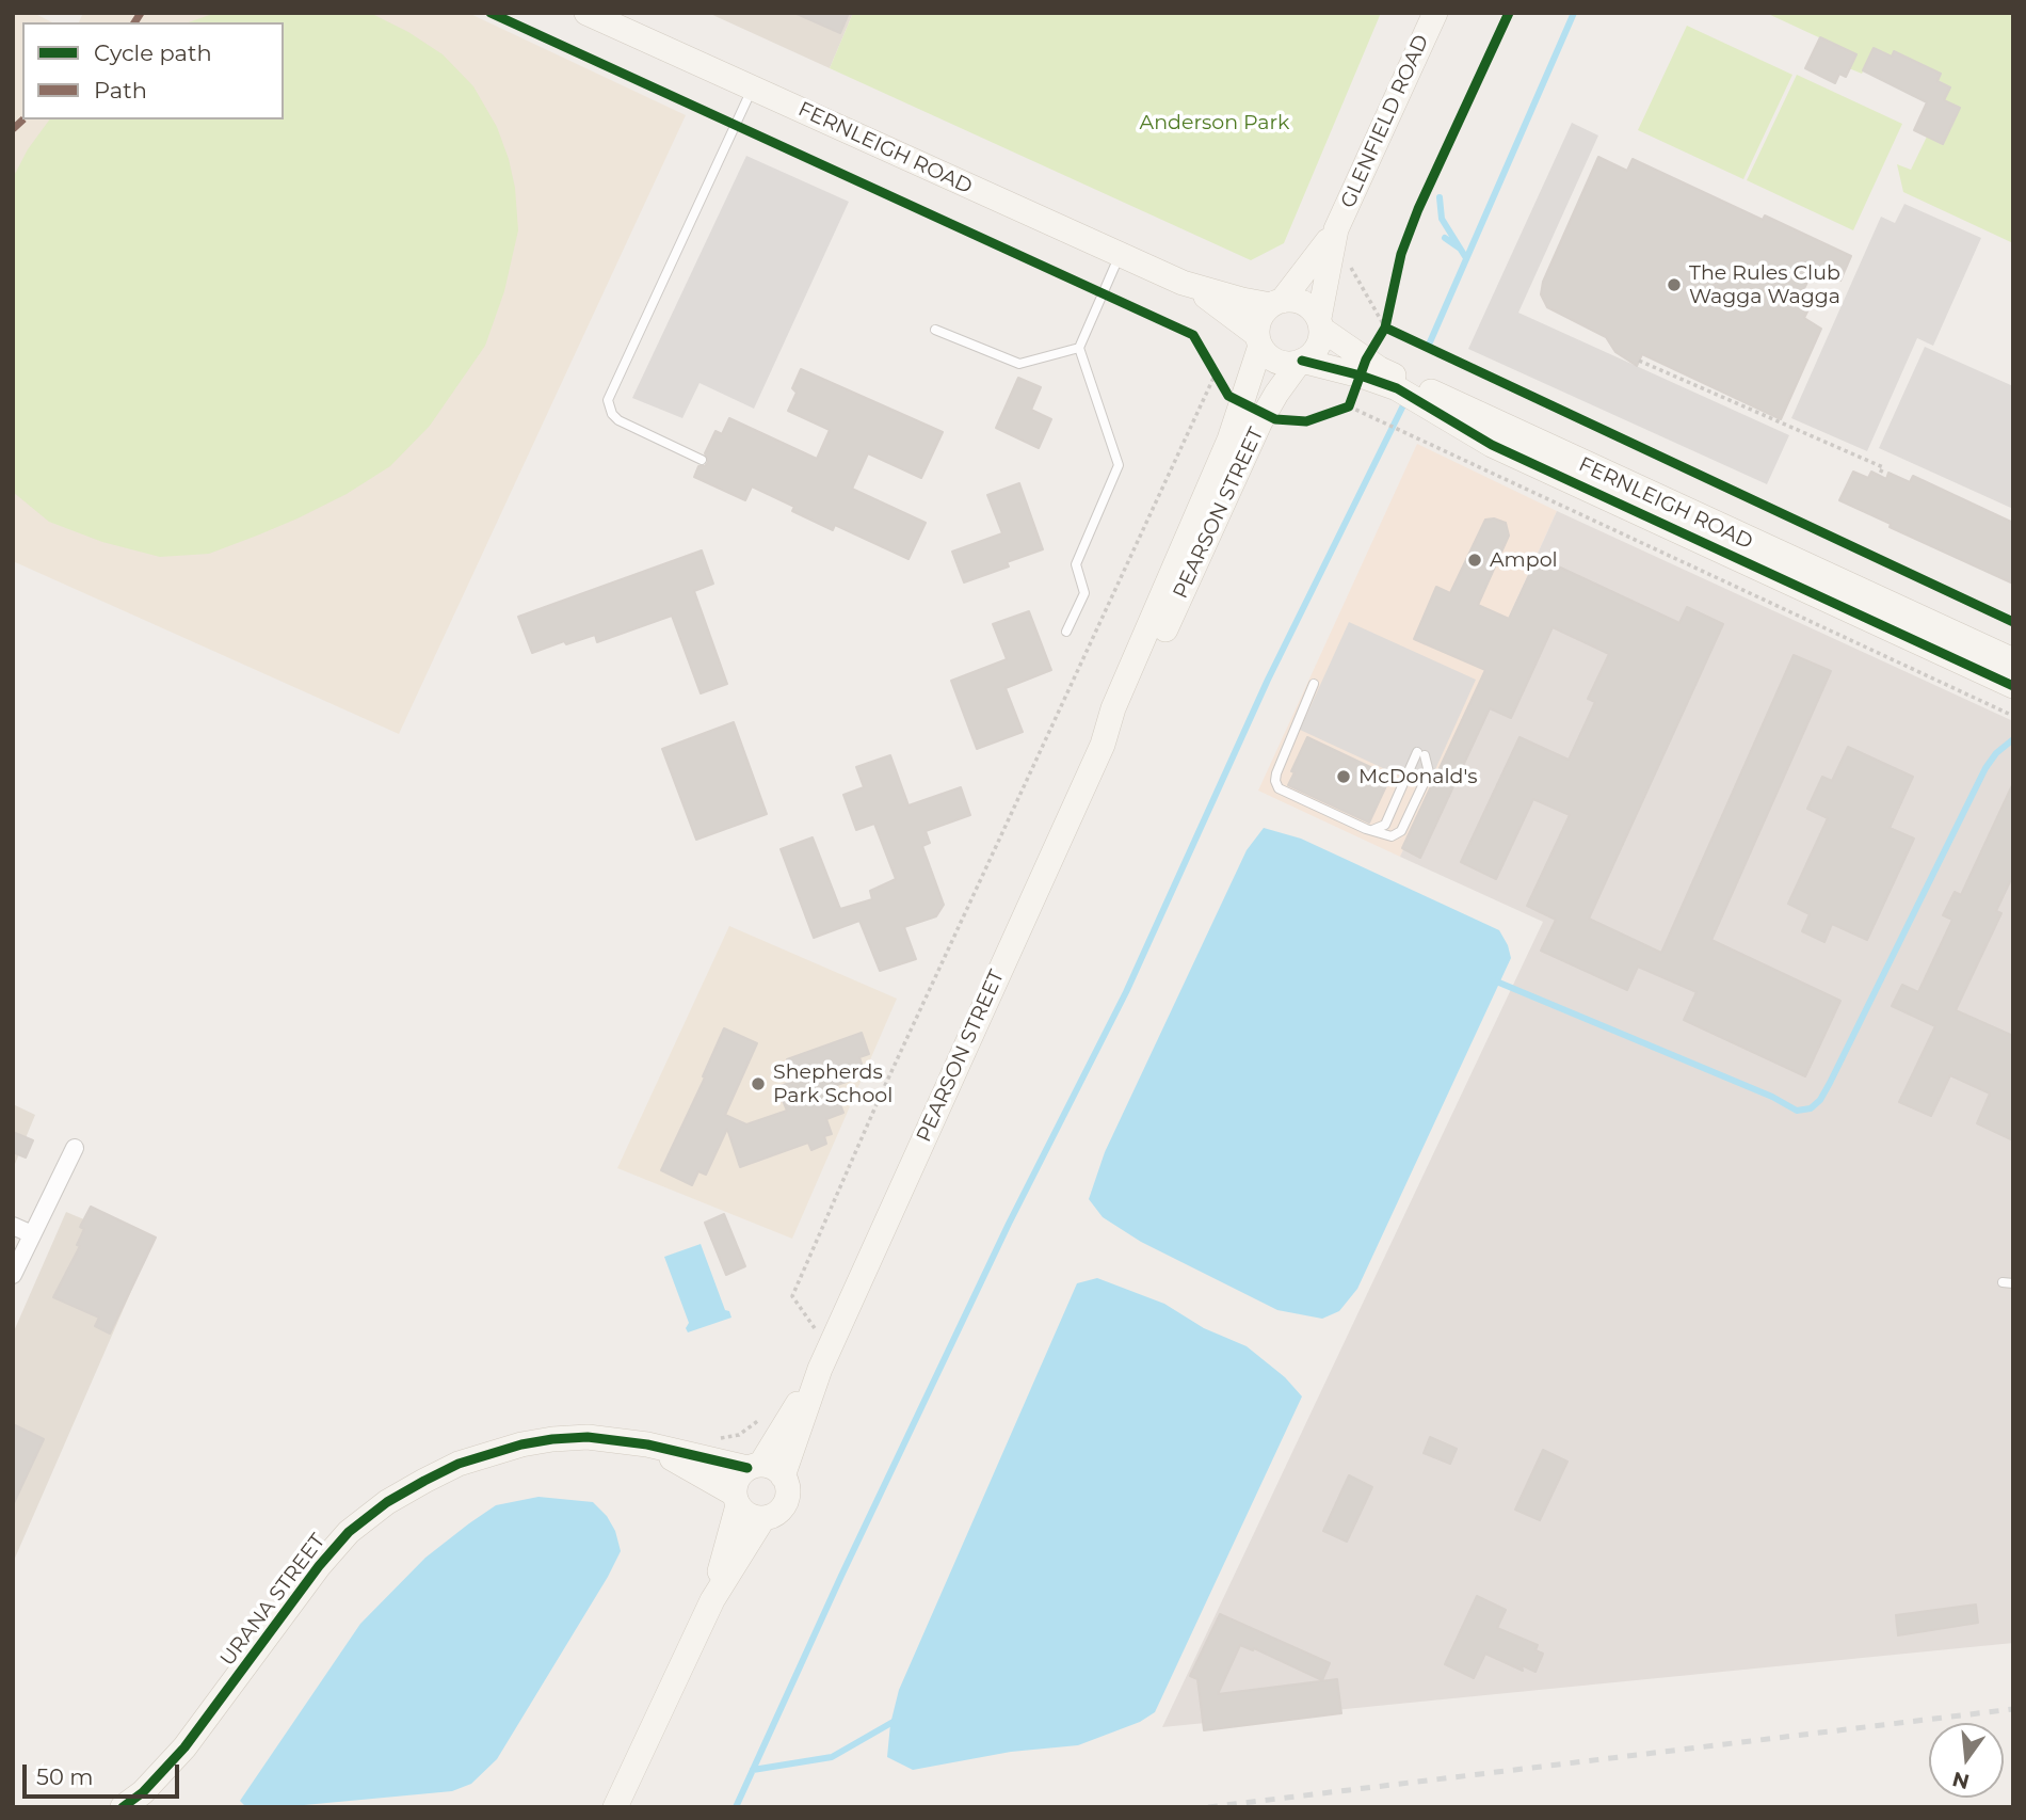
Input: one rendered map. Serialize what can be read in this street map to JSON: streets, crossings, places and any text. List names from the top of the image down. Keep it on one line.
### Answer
{"streets":{"street":["GLENFIELD ROAD","FERNLEIGH ROAD","PEARSON STREET","URANA STREET"]},"crossings":[["GLENFIELD ROAD","FERNLEIGH ROAD"],["GLENFIELD ROAD","PEARSON STREET"],["FERNLEIGH ROAD","PEARSON STREET"],["PEARSON STREET","URANA STREET"]],"parks":["Anderson Park"],"places":["The Rules Club Wagga Wagga","Ampol","McDonald's","Shepherds Park School"],"legend":["Cycle path","Path"],"scale_bar":"50 m","north":"bottom"}
